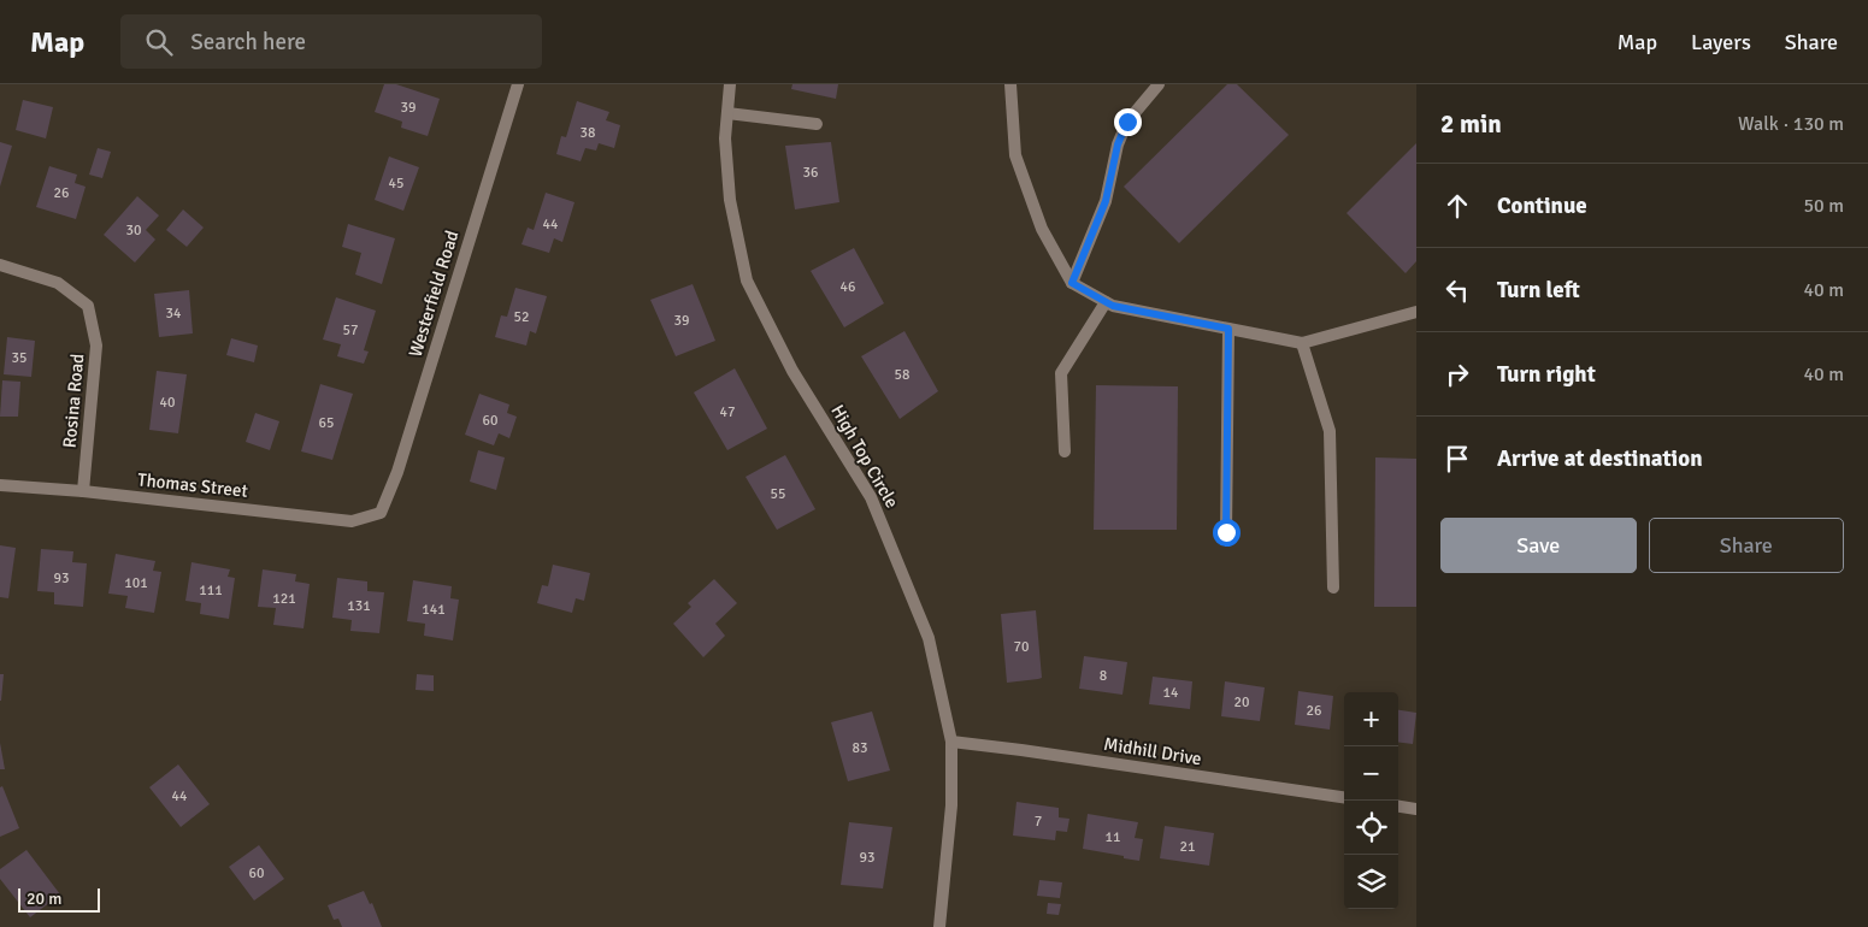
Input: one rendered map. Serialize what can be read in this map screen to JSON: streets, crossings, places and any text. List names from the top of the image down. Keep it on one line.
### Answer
{"streets":{"street":["Westerfield Road","Rosina Road","High Top Circle","Thomas Street","Midhill Drive"]},"crossings":[["Westerfield Road","Thomas Street"],["Rosina Road","Thomas Street"],["High Top Circle","Midhill Drive"]],"house_numbers":["39","38","36","45","26","44","30","46","34","52","39","57","35","58","40","47","60","65","55","93","101","111","121","131","141","70","8","14","20","26","83","44","7","11","21","93","60"],"scale_bar":"20 m","page":{"header":"Map","search":"Search here","nav":["Map","Layers","Share"],"heading":["2 min","Walk · 130 m"],"list":[["Continue","50 m"],["Turn left","40 m"],["Turn right","40 m"],"Arrive at destination"],"buttons":["Save","Share"],"map_buttons":["+","−"],"scale":"20 m"}}
